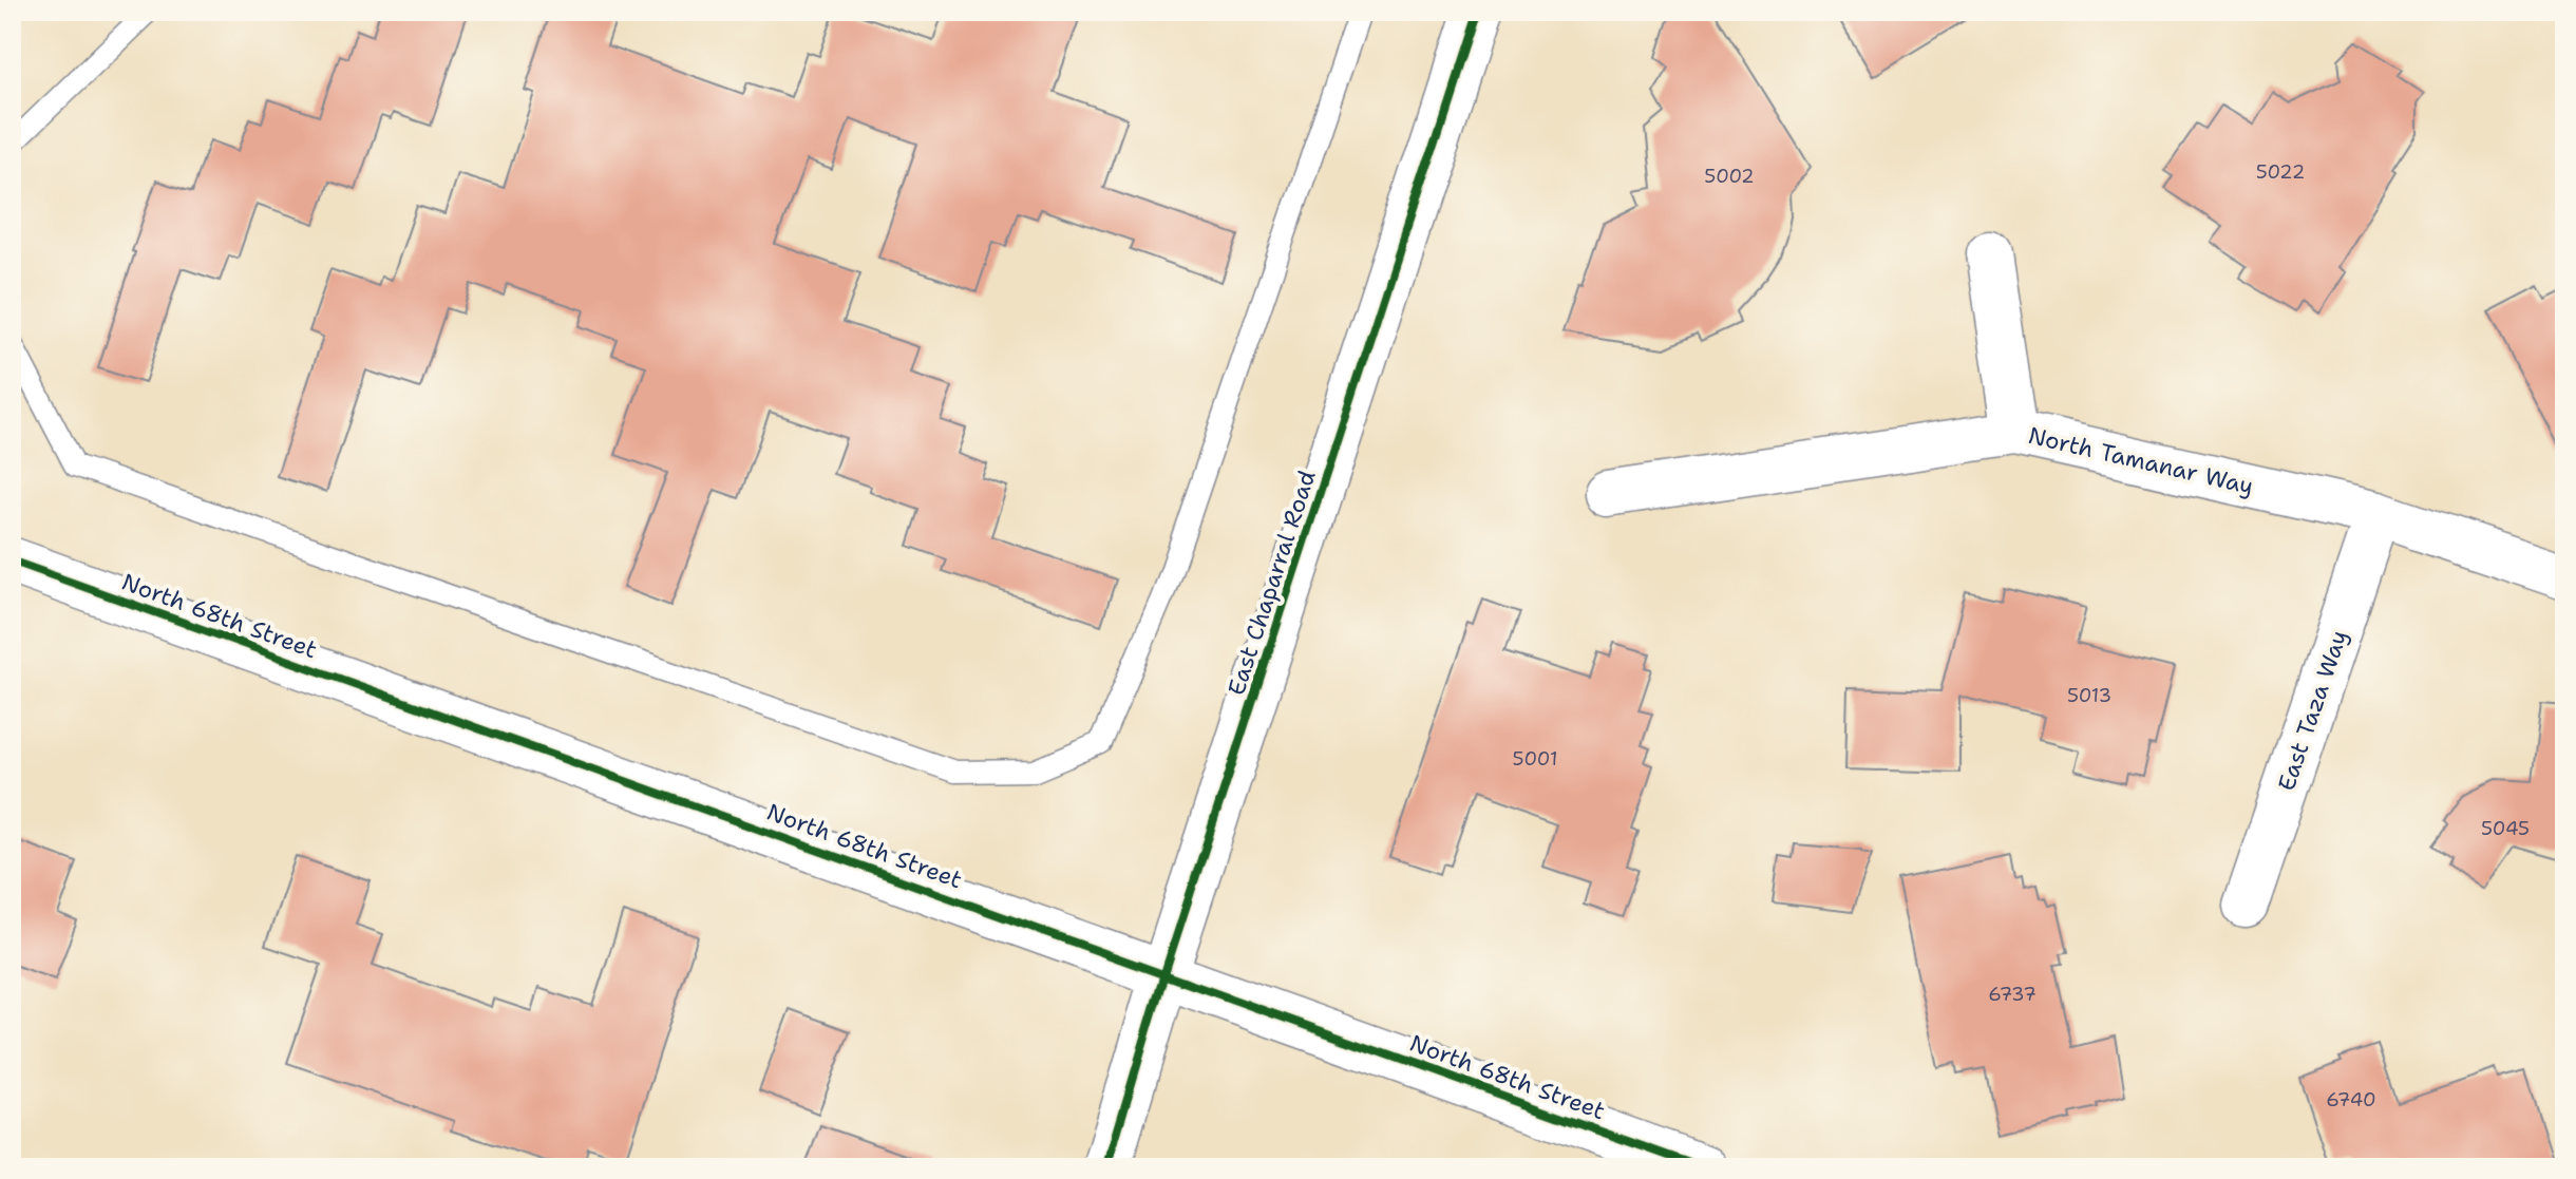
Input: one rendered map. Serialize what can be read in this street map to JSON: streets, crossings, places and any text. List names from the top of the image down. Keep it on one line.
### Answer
{"streets":{"street":["North Tamanar Way","East Chaparral Road","North 68th Street","East Taza Way"]},"crossings":[["North Tamanar Way","East Taza Way"],["East Chaparral Road","North 68th Street"]],"house_numbers":["5022","5002","5013","5001","5045","6737","6740"]}
